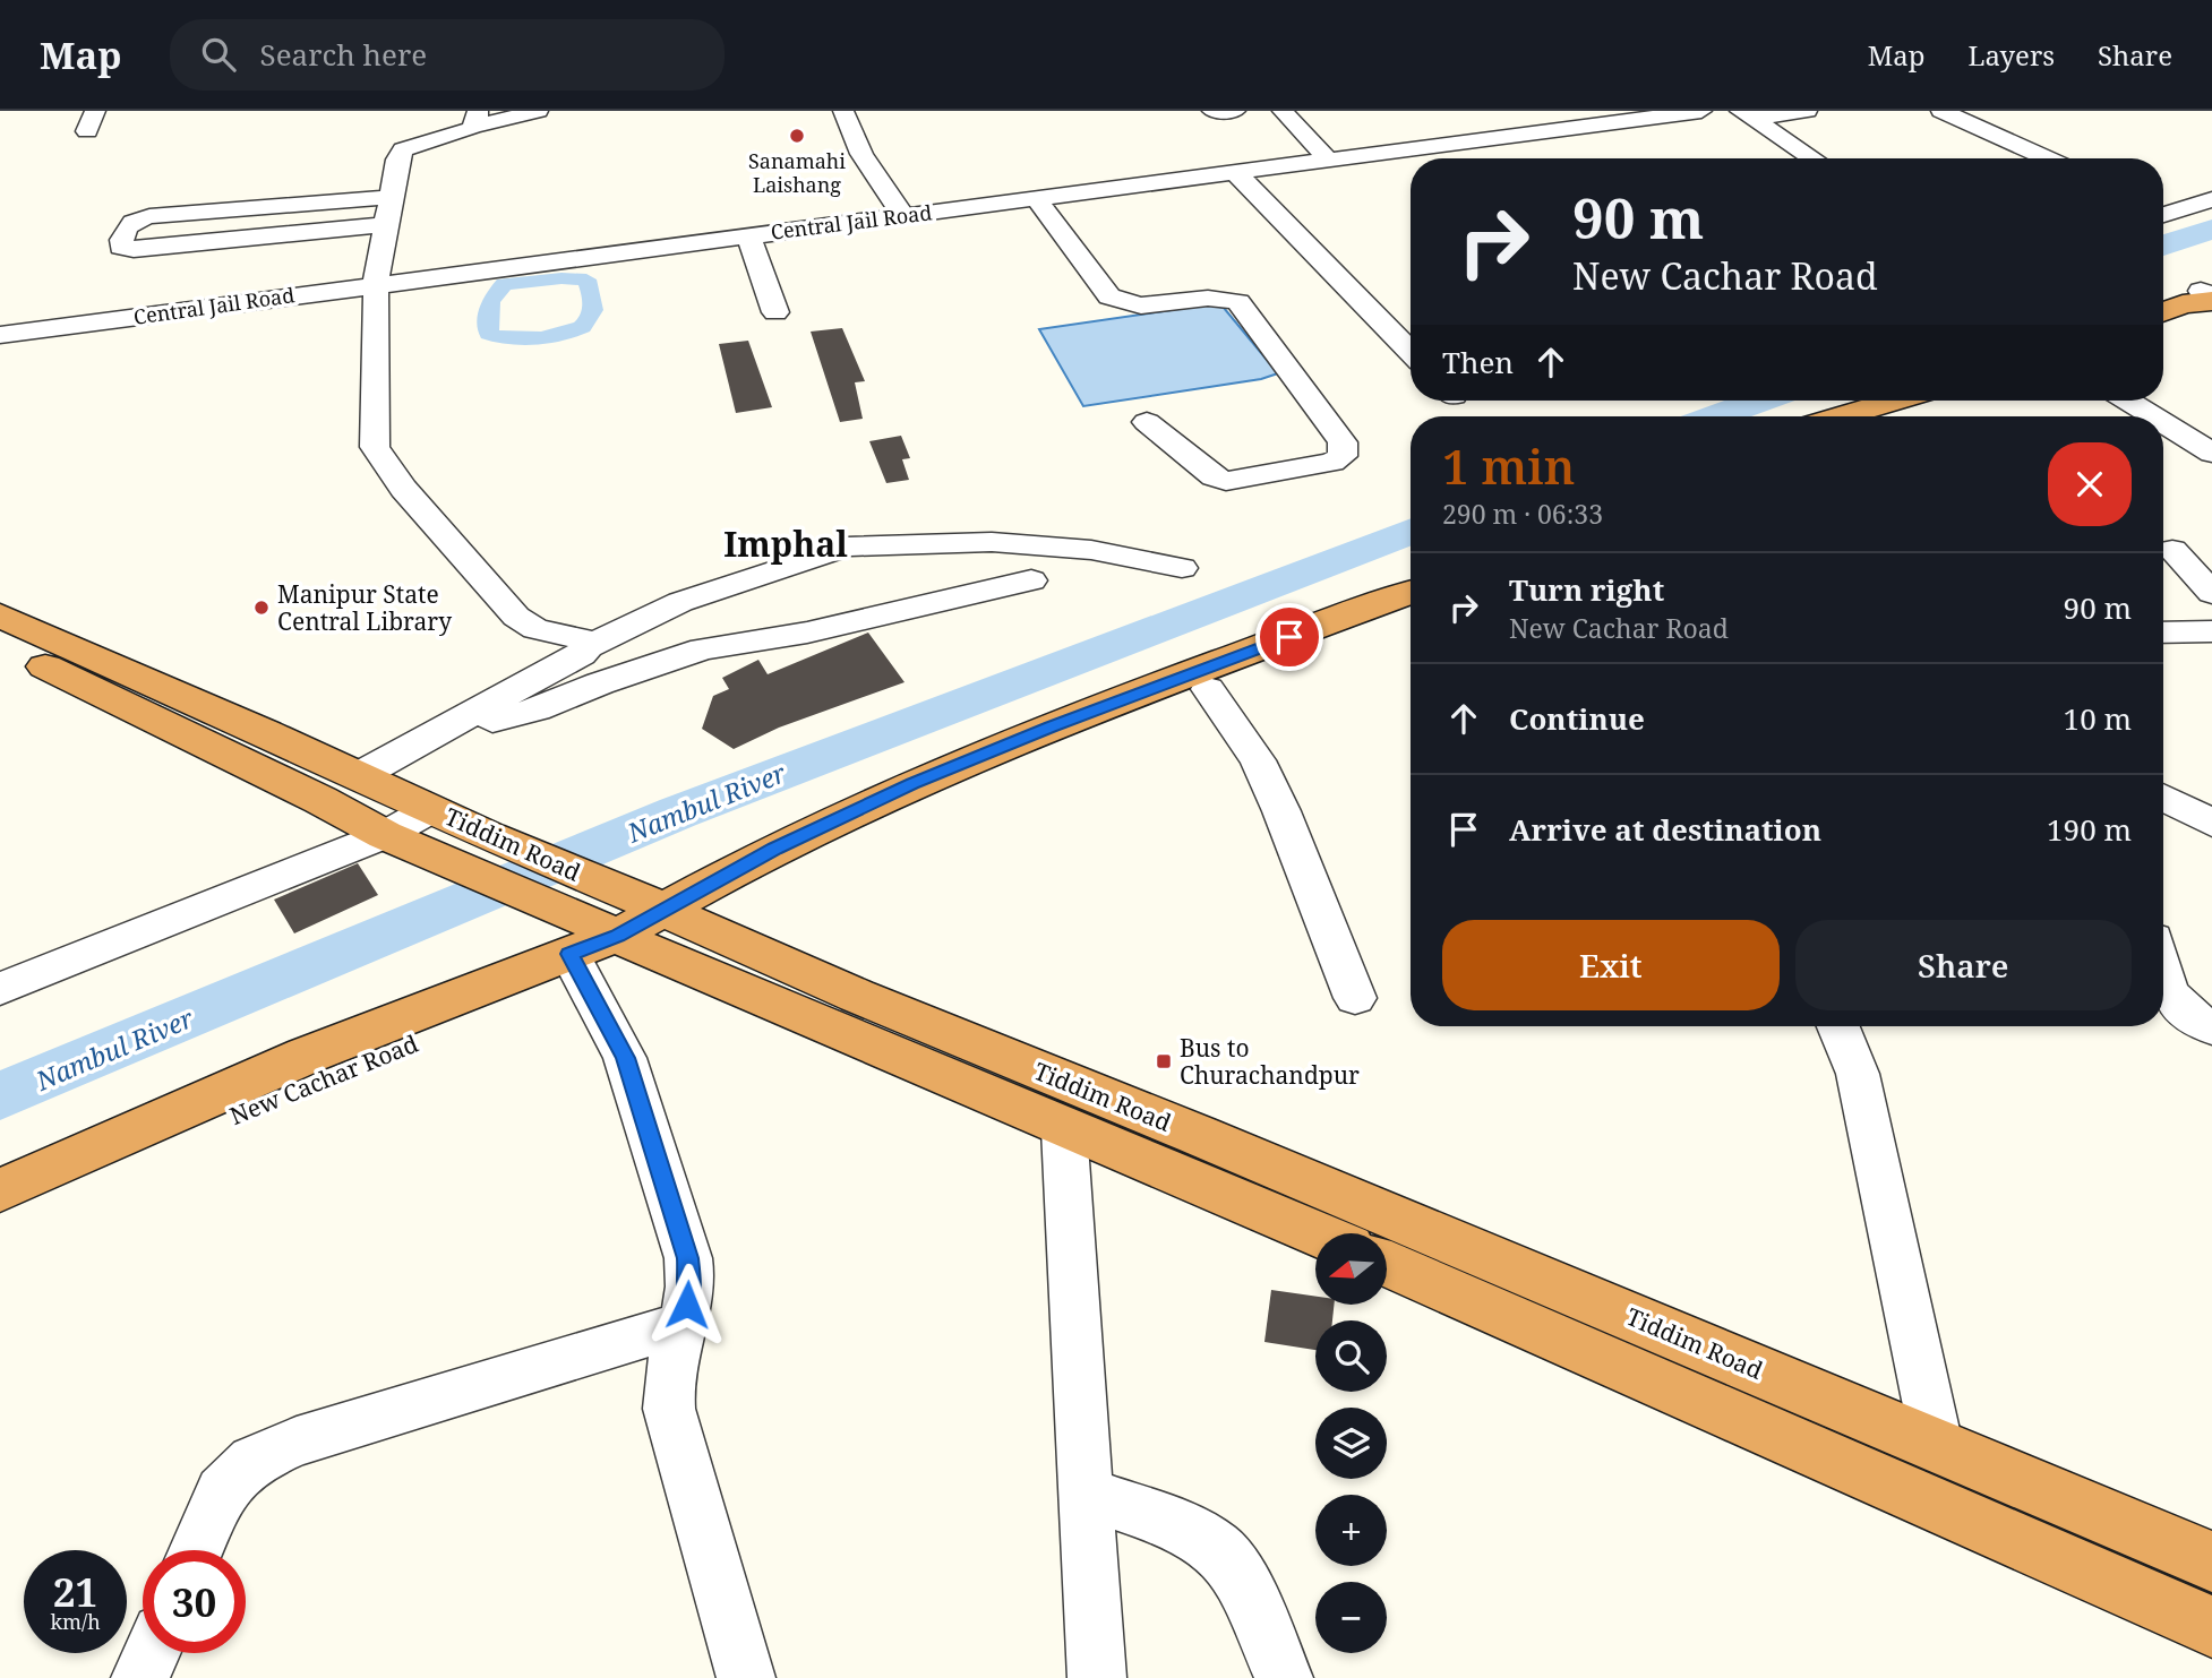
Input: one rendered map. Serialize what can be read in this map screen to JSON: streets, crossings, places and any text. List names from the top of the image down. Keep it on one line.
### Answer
{"streets":{"highway":["Tiddim Road","New Cachar Road"],"street":["Central Jail Road"]},"crossings":[["Tiddim Road","New Cachar Road"]],"districts":["Imphal"],"water":["Nambul River"],"places":{"other":["Sanamahi Laishang","Manipur State Central Library"],"transit":["Bus to Churachandpur"]},"north":"left","page":{"header":"Map","search":"Search here","nav":["Map","Layers","Share"],"turn":["90 m","New Cachar Road"],"then":"Then","heading":["1 min","290 m · 06:33"],"list":[{"name":"Turn right","note":"New Cachar Road","value":"90 m"},{"name":"Continue","value":"10 m"},{"name":"Arrive at destination","value":"190 m"}],"buttons":["Exit","Share"],"map_buttons":["+","−"],"speed":"21 km/h","limit":"30"}}
